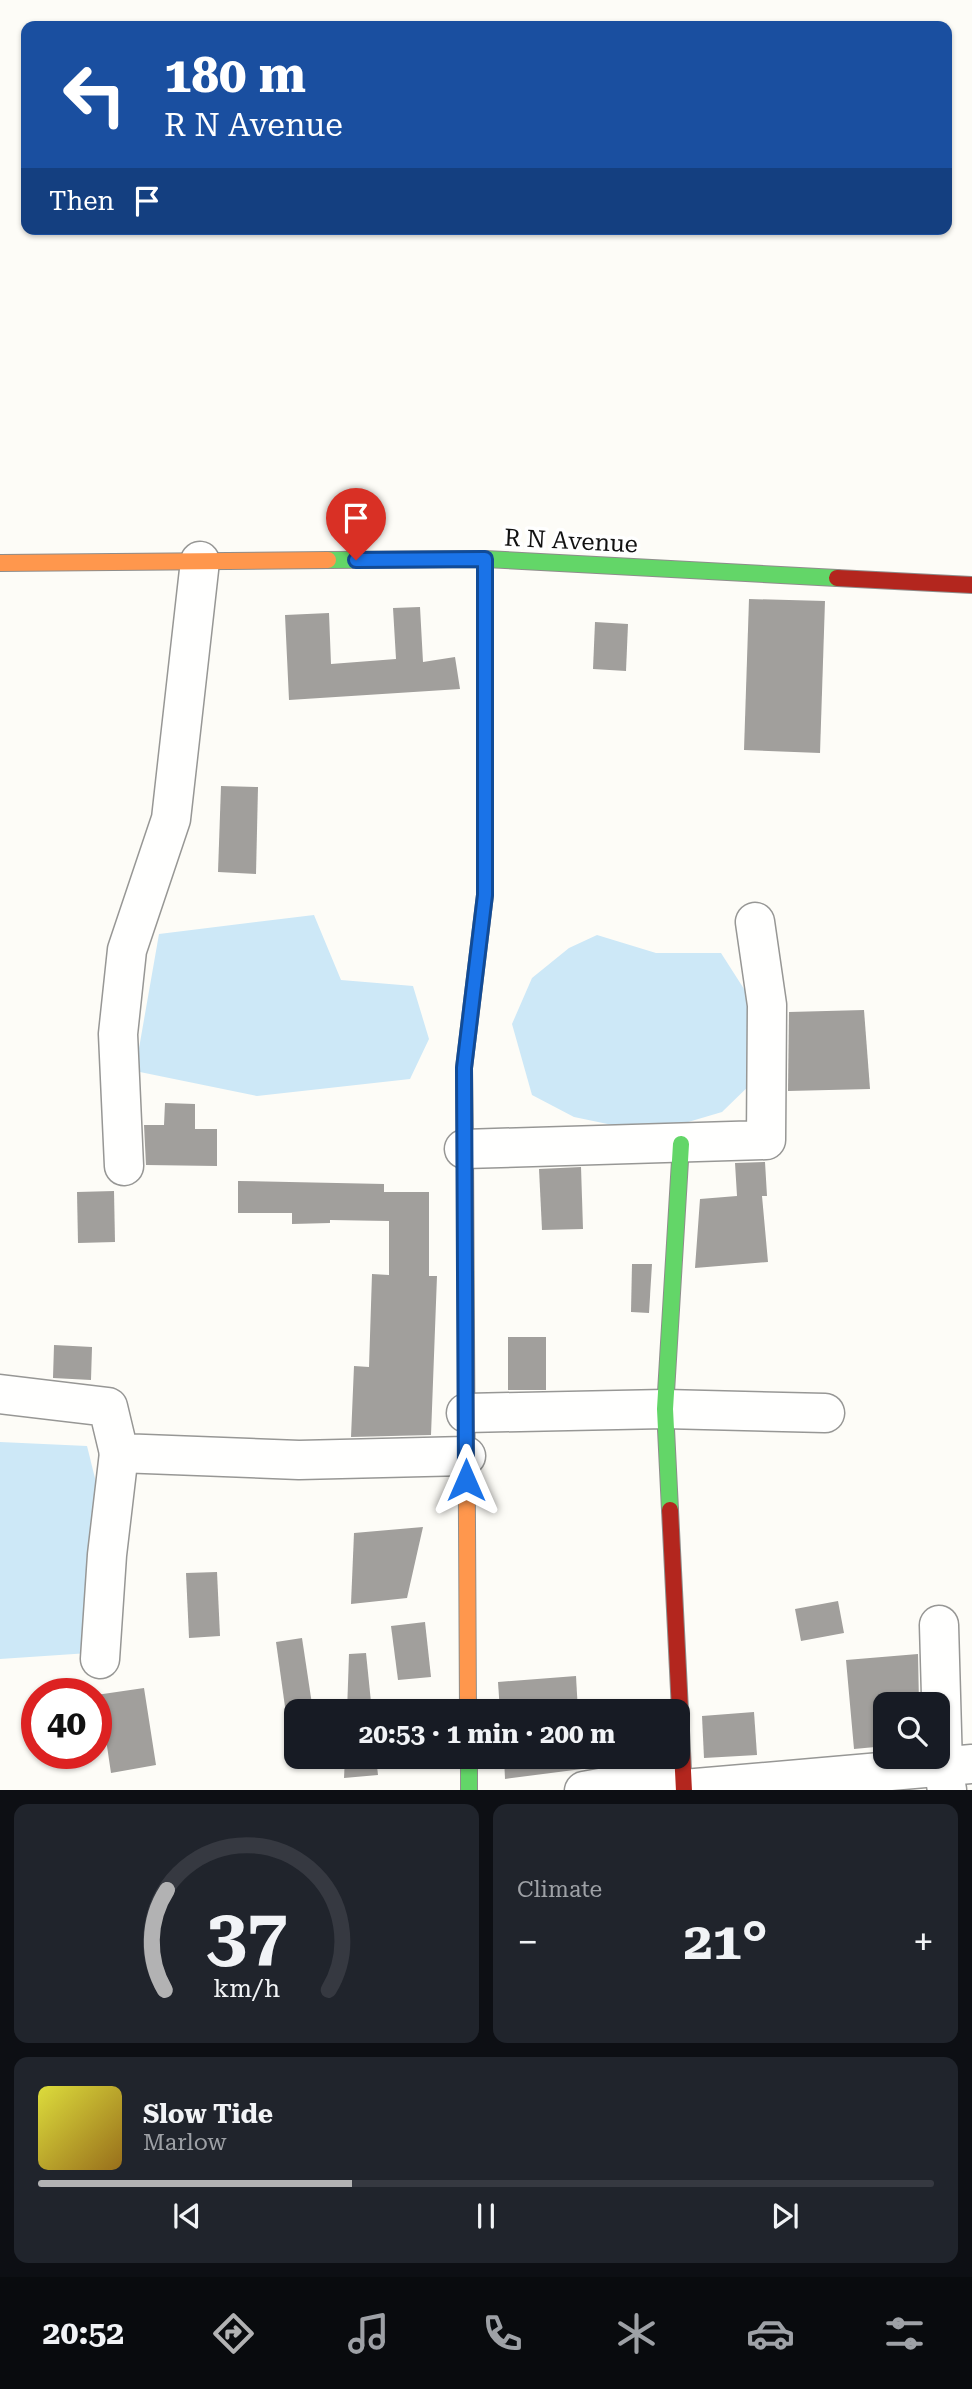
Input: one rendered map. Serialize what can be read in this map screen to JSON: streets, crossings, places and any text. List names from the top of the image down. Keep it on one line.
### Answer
{"streets":{"street":["R N Avenue"]},"page":{"turn":["180 m","R N Avenue"],"then":"Then","limit":"40","trip":"20:53 · 1 min · 200 m","tile":"Climate","heat":["−","21°","+"],"song":["Slow Tide","Marlow"],"tabs":"20:52","gauge":["37","km/h"]}}
